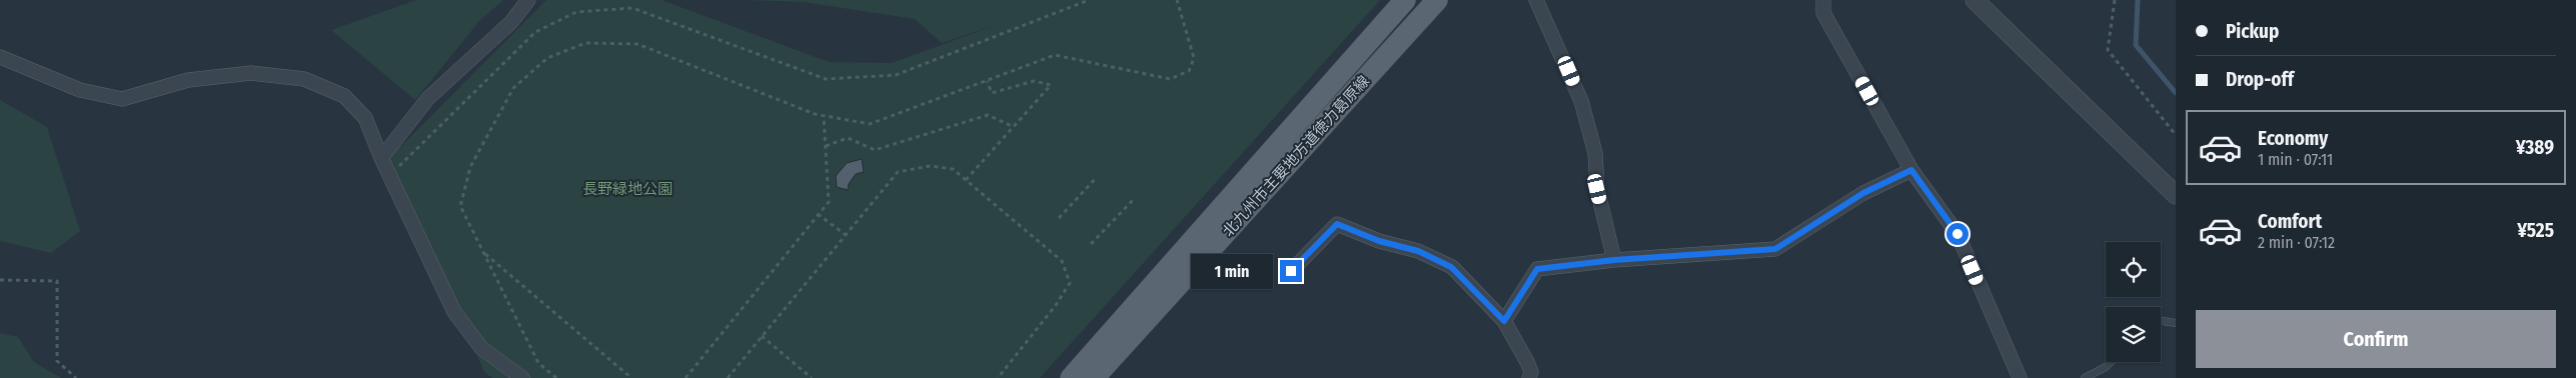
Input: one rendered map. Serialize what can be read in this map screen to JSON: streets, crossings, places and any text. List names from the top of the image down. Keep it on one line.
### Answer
{"streets":{"main road":["北九州市主要地方道徳力葛原線"]},"parks":["長野緑地公園"],"page":{"banner":["Pickup","Drop-off"],"list":[{"name":"Economy","note":"1 min · 07:11","value":"¥389"},{"name":"Comfort","note":"2 min · 07:12","value":"¥525"}],"bubble":"1 min","buttons":"Confirm"}}
